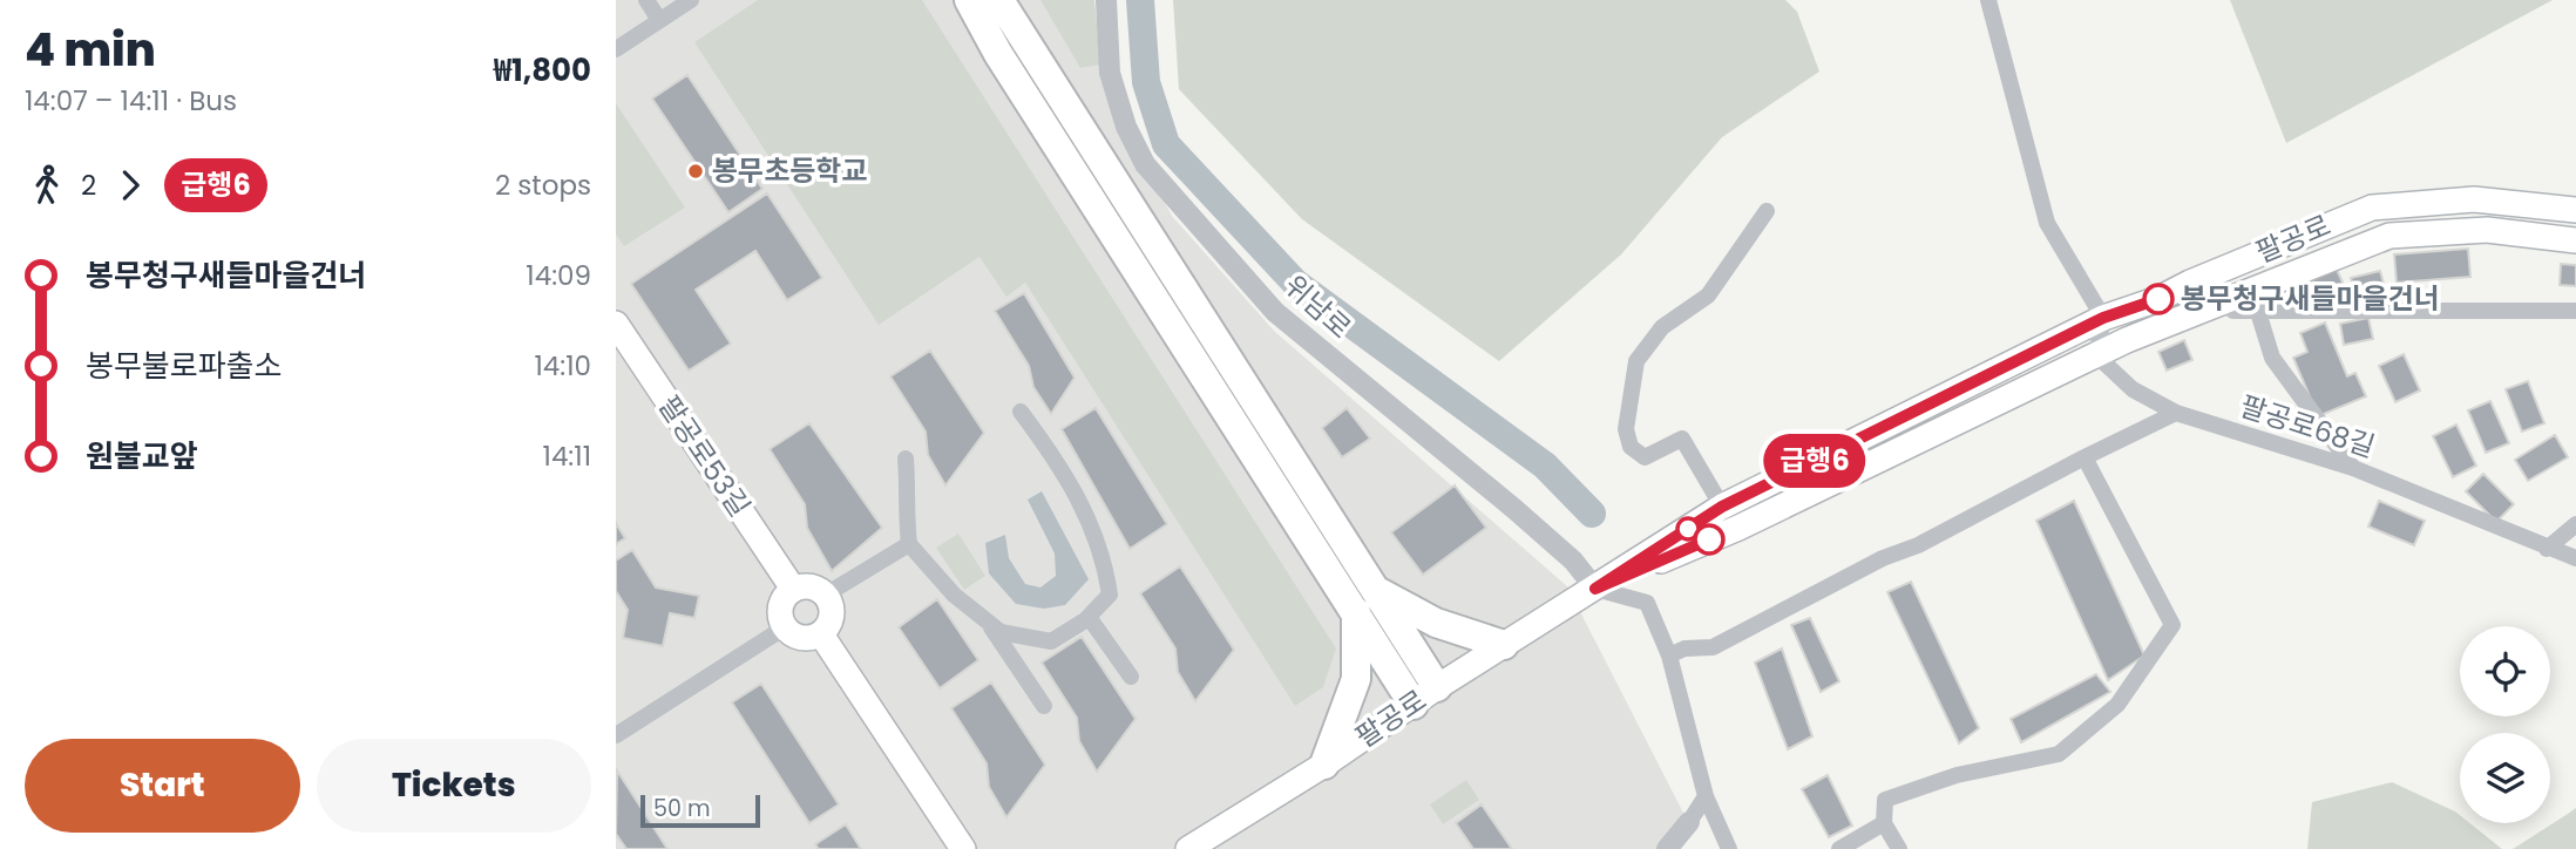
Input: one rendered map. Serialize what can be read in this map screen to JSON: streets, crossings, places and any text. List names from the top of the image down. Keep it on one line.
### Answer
{"streets":{"main road":["팔공로","팔공로53길"],"street":["위남로","팔공로68길"]},"crossings":[["팔공로","위남로"],["팔공로","팔공로68길"]],"places":["봉무초등학교","봉무청구새들마을건너"],"lines":["bus line 급행6"],"scale_bar":"50 m","page":{"heading":["4 min","14:07 – 14:11 · Bus","₩1,800"],"on_map":"급행6","legs":["2","급행6","2 stops"],"list":[{"name":"봉무청구새들마을건너","value":"14:09"},{"name":"봉무불로파출소","value":"14:10"},{"name":"원불교앞","value":"14:11"}],"buttons":["Start","Tickets"],"scale":"50 m"}}
